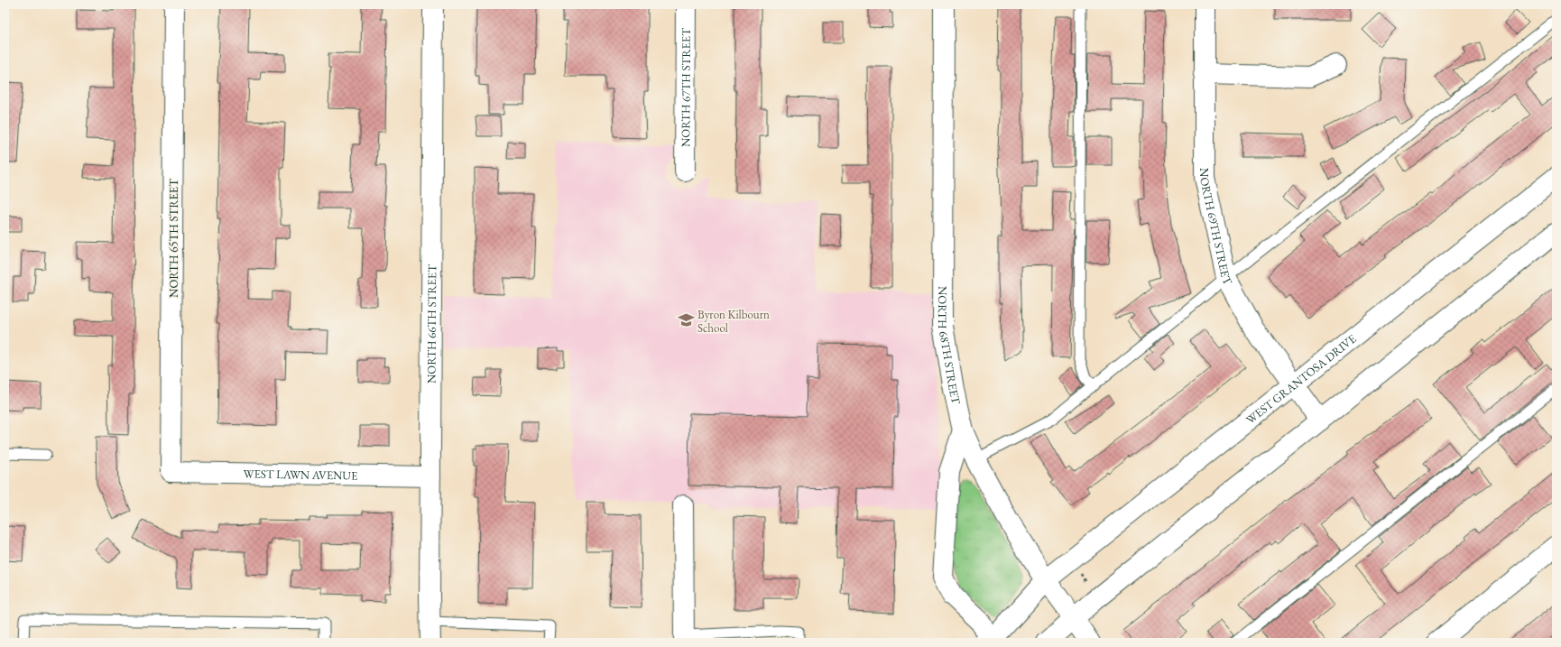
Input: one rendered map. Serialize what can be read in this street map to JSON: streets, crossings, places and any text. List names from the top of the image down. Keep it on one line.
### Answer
{"streets":{"street":["NORTH 67TH STREET","NORTH 69TH STREET","NORTH 65TH STREET","NORTH 66TH STREET","NORTH 68TH STREET","WEST GRANTOSA DRIVE","WEST LAWN AVENUE"]},"crossings":[["NORTH 69TH STREET","WEST GRANTOSA DRIVE"],["NORTH 65TH STREET","WEST LAWN AVENUE"],["NORTH 66TH STREET","WEST LAWN AVENUE"],["NORTH 68TH STREET","WEST GRANTOSA DRIVE"]],"places":{"school or university":["Byron Kilbourn School"]}}
